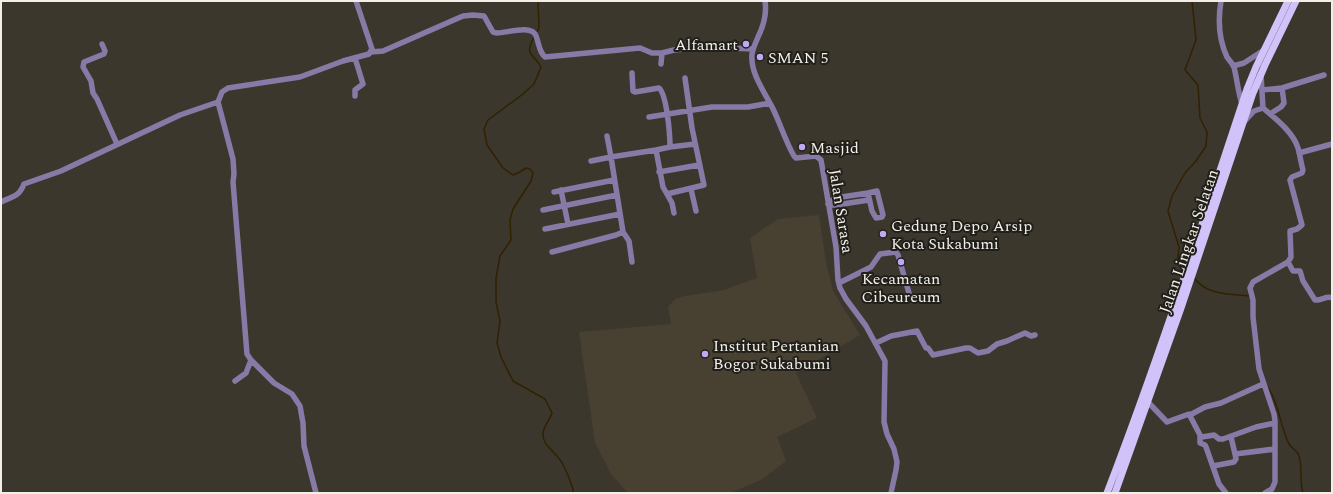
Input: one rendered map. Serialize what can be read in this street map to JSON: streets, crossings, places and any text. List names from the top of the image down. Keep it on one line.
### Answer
{"streets":{"main road":["Jalan Lingkar Selatan"],"street":["Jalan Sarasa"]},"places":["Alfamart","SMAN 5","Masjid","Gedung Depo Arsip Kota Sukabumi","Kecamatan Cibeureum","Institut Pertanian Bogor Sukabumi"]}
